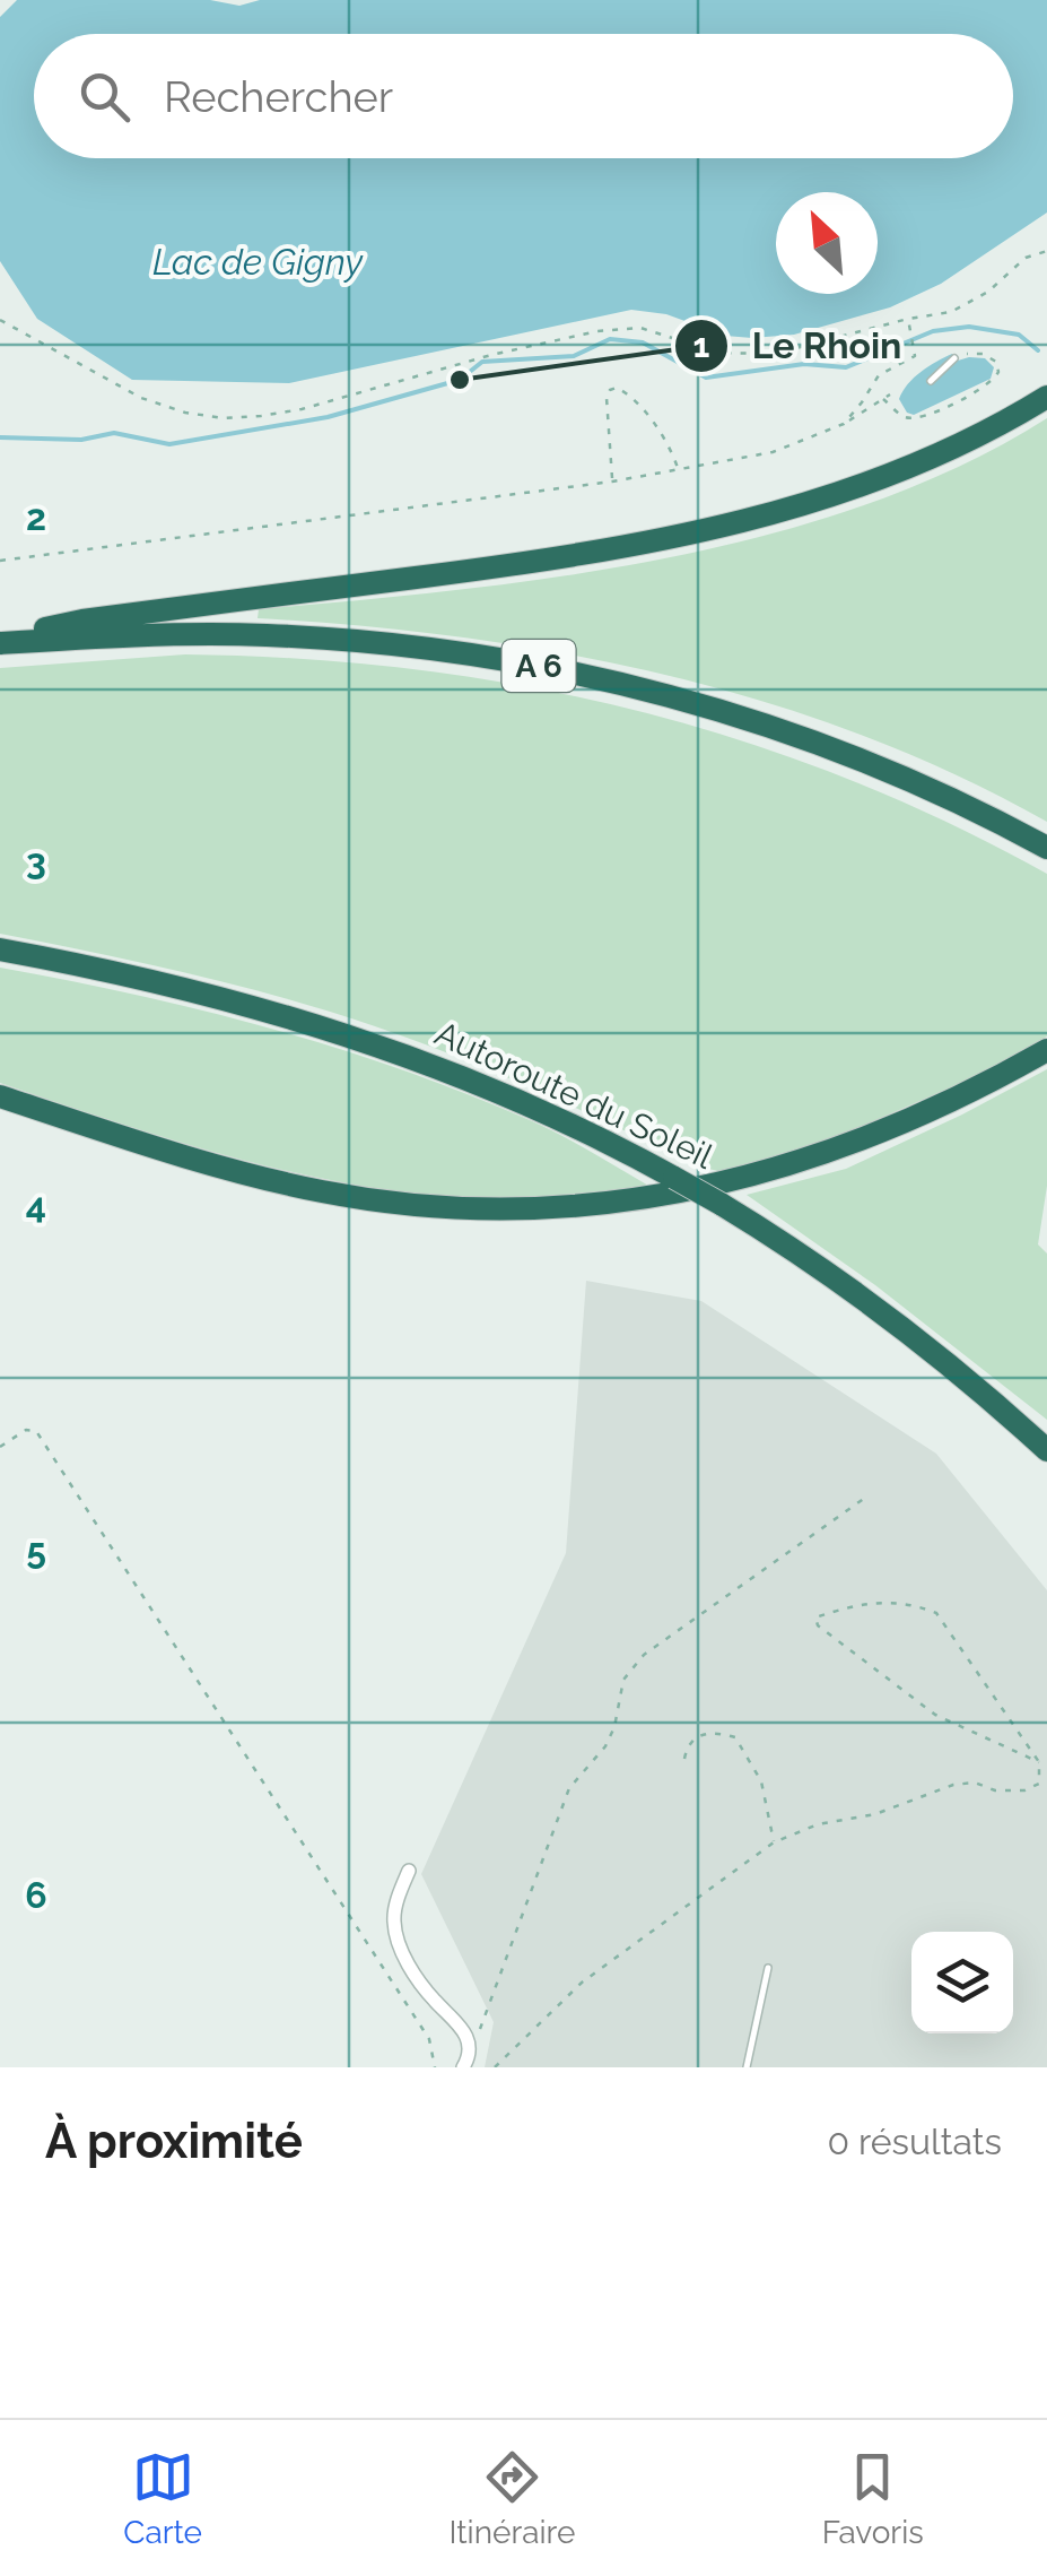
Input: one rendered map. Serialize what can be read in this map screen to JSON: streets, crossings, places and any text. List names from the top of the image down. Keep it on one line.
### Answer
{"streets":{"highway":["A 6","Autoroute du Soleil"]},"water":["Lac de Gigny"],"places":["Le Rhoin"],"north":"top left","page":{"search":"Rechercher","heading":["À proximité","0 résultats"],"nav":["Carte","Itinéraire","Favoris"]},"grid":{"rows":["2","3","4","5","6"]}}
